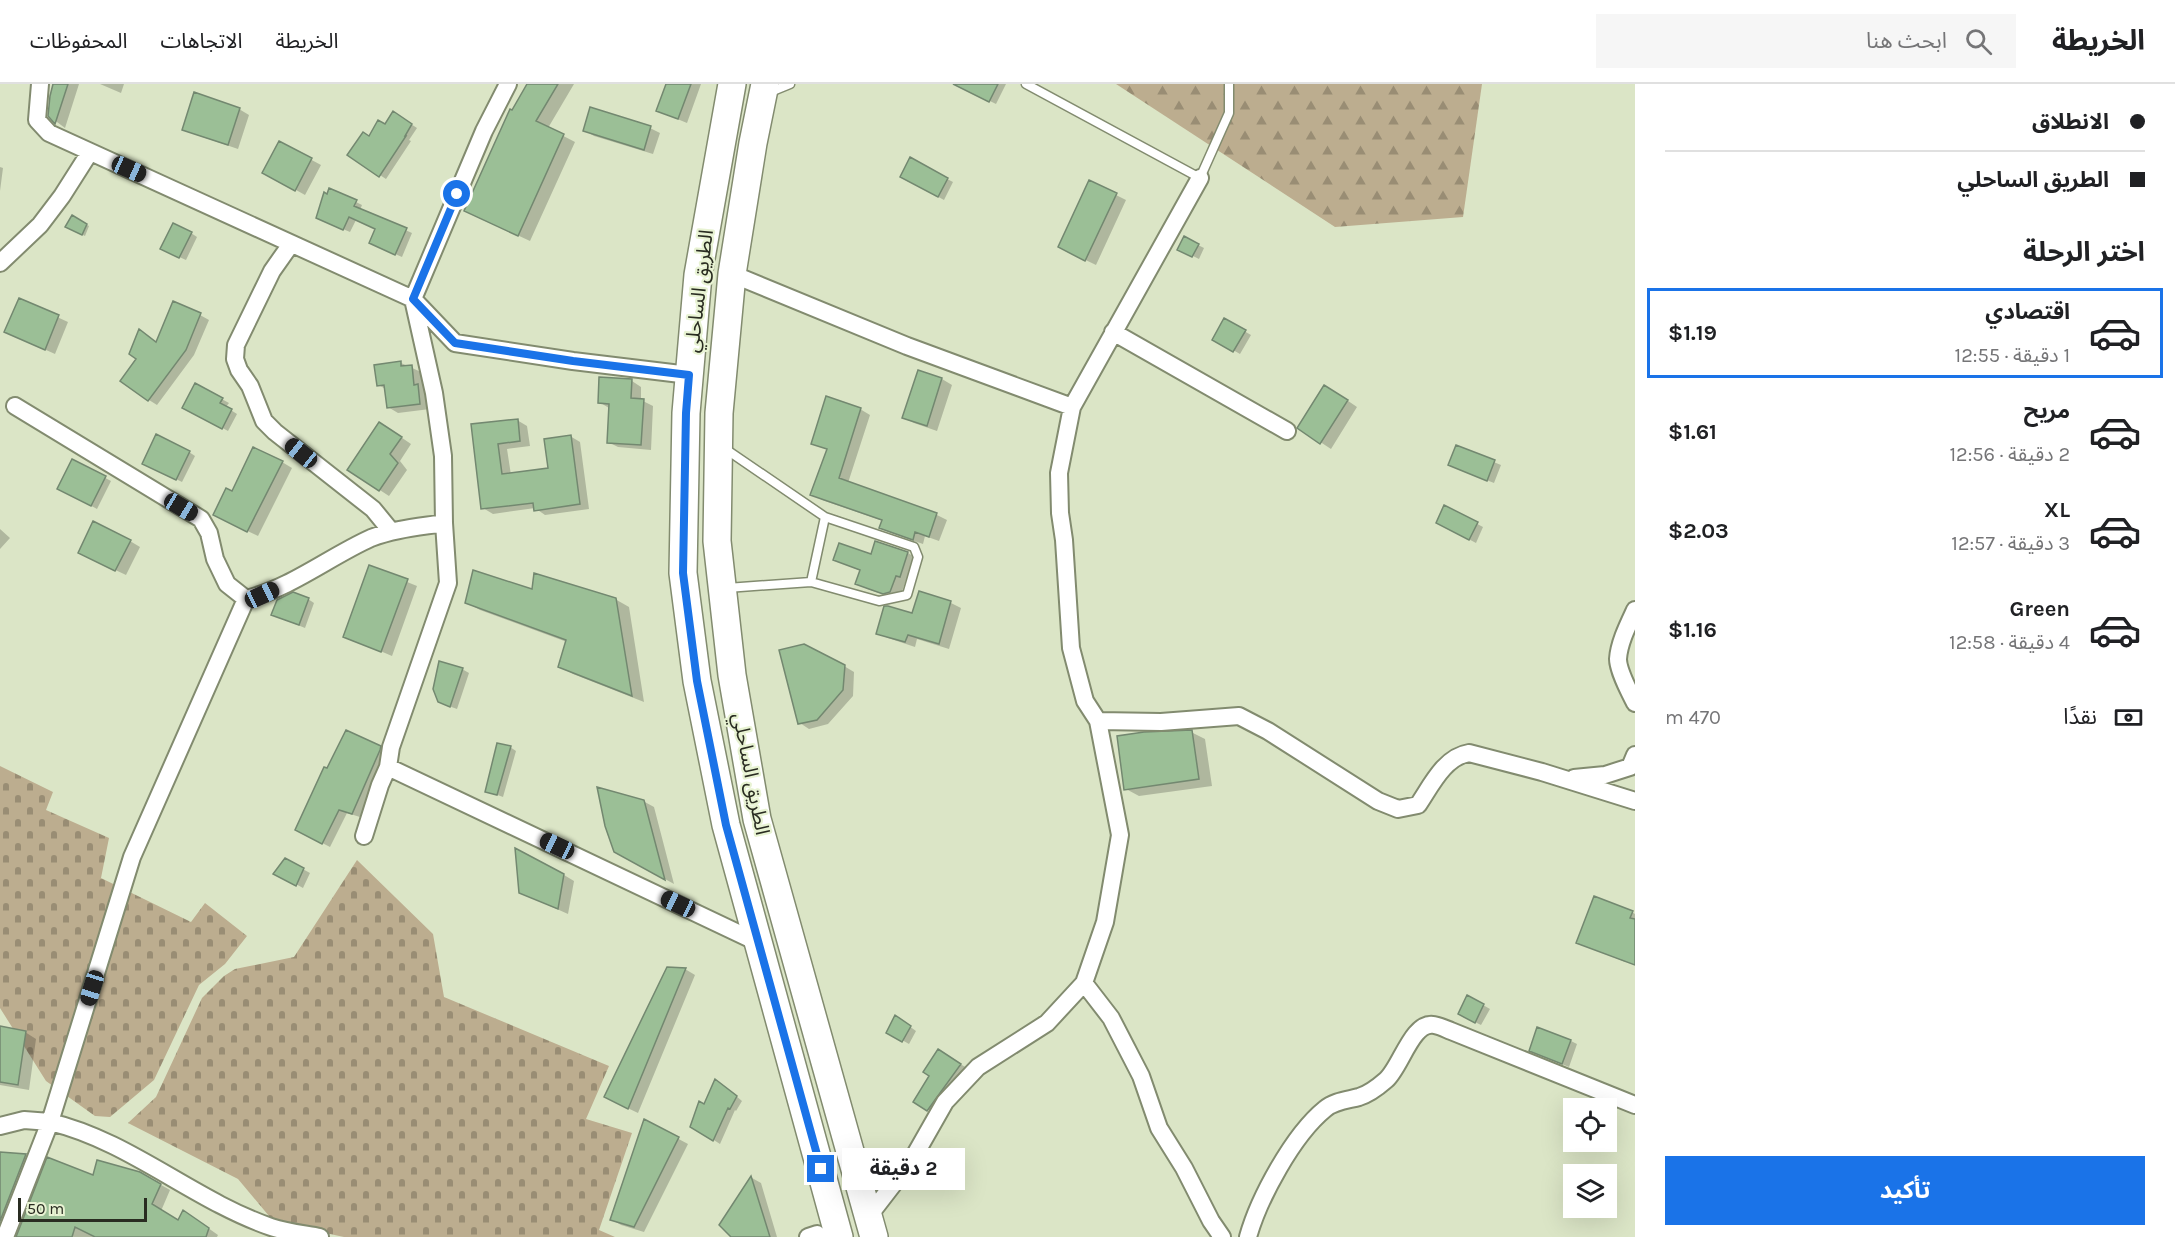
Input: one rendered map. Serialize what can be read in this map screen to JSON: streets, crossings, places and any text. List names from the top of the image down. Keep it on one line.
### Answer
{"streets":{"highway":["الطريق الساحلي"]},"scale_bar":"50 m","page":{"header":"الخريطة","search":"ابحث هنا","nav":["الخريطة","الاتجاهات","المحفوظات"],"banner":["الانطلاق","الطريق الساحلي"],"heading":"اختر الرحلة","list":[{"name":"اقتصادي","note":"1 دقيقة · 12:55","value":"$1.19"},{"name":"مريح","note":"2 دقيقة · 12:56","value":"$1.61"},{"name":"XL","note":"3 دقيقة · 12:57","value":"$2.03"},{"name":"Green","note":"4 دقيقة · 12:58","value":"$1.16"}],"pay":["نقدًا","470 m"],"buttons":"تأكيد","bubble":"2 دقيقة","scale":"50 m"}}
